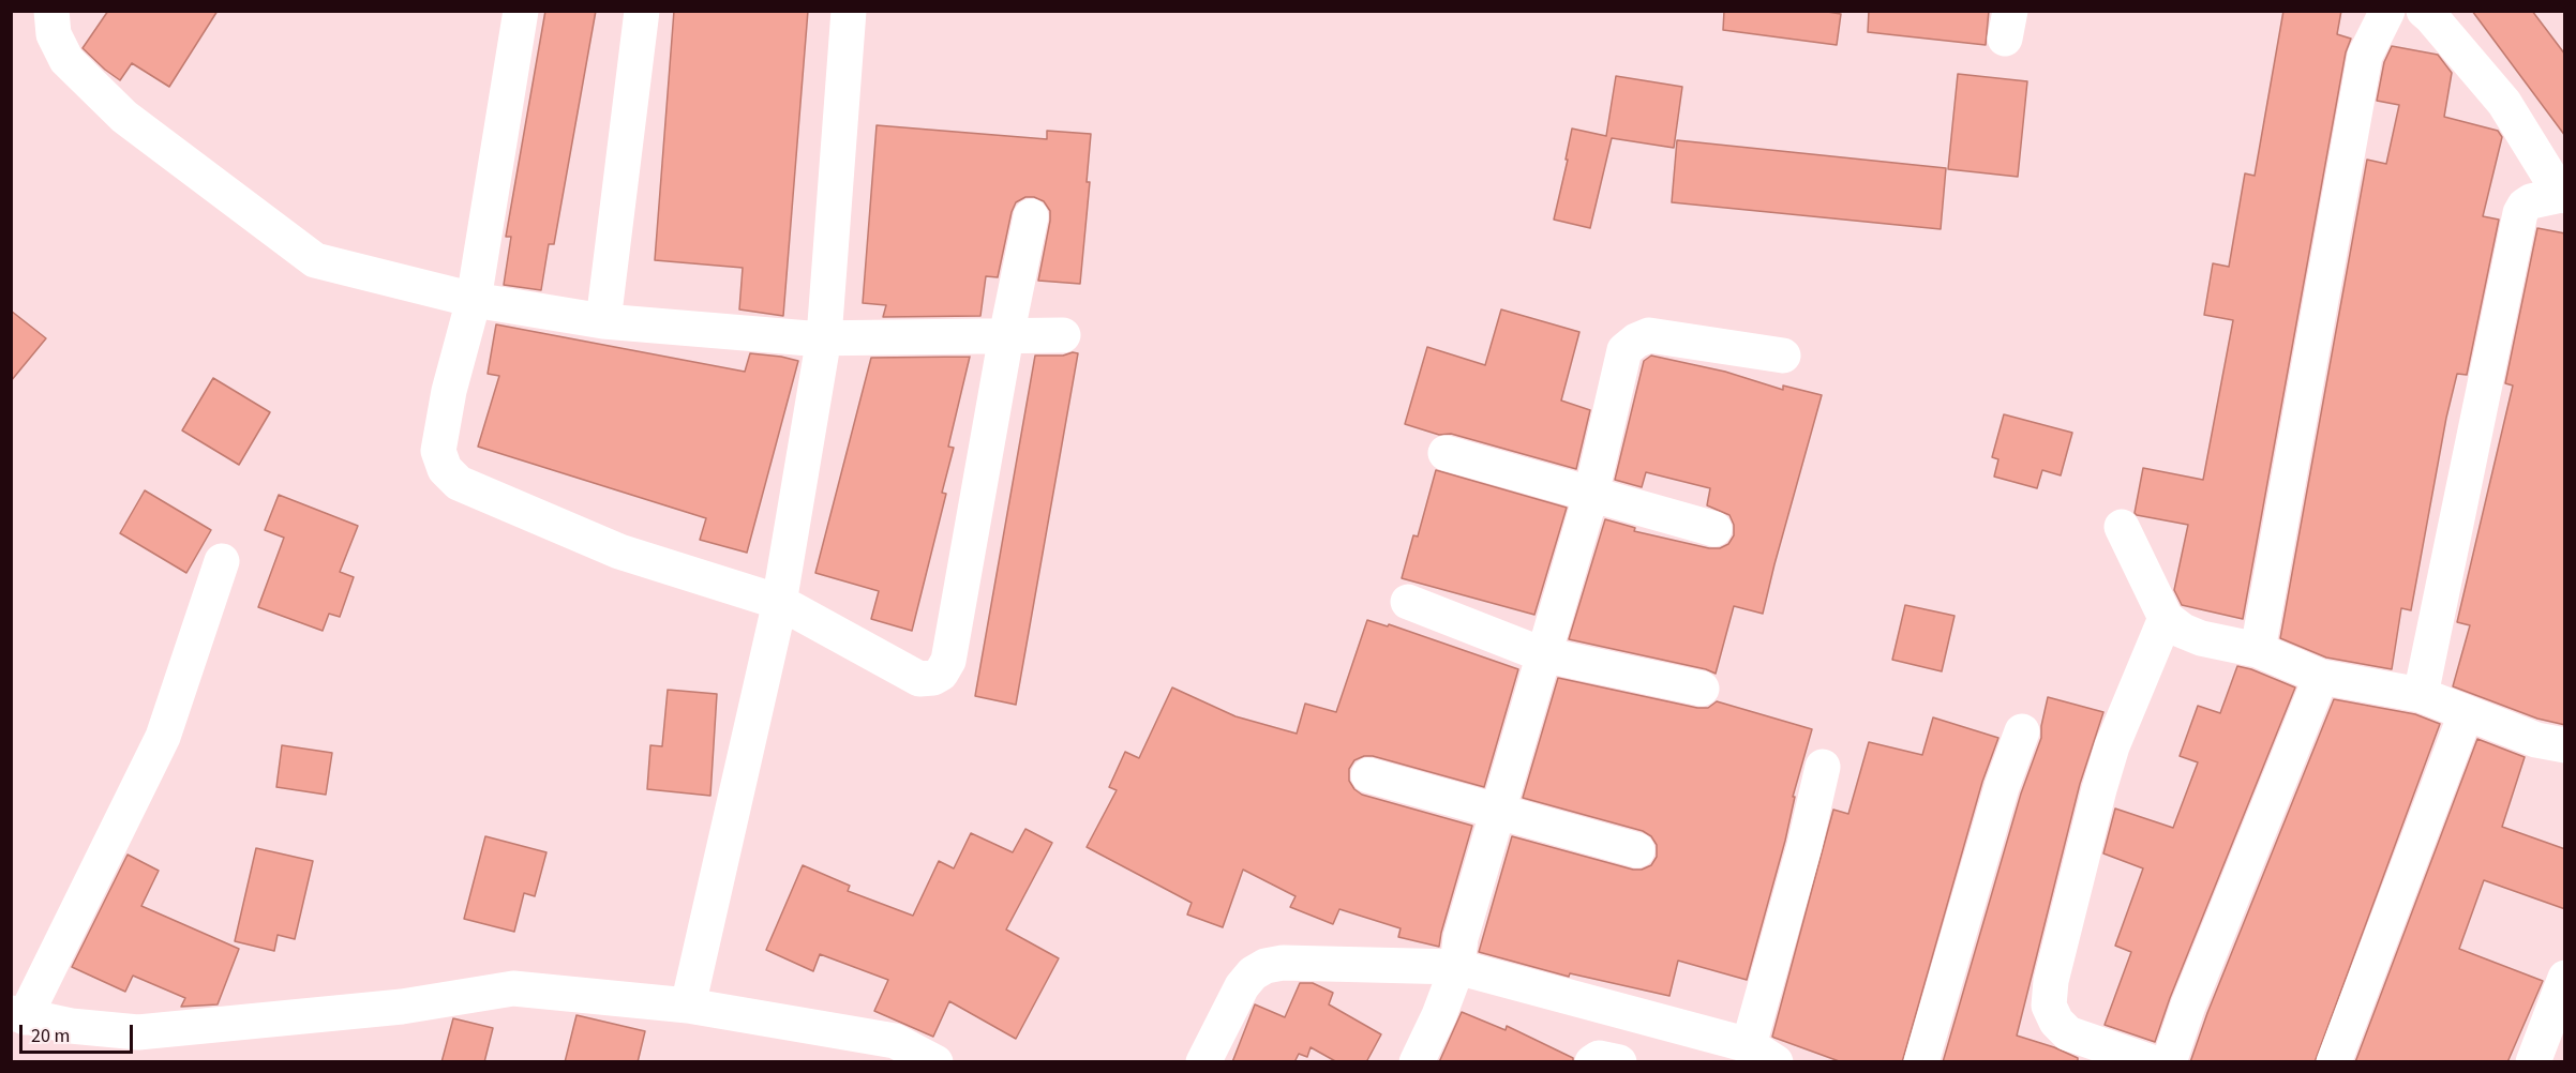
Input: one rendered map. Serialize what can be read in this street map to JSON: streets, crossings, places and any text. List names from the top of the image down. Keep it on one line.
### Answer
{"scale_bar":"20 m"}
